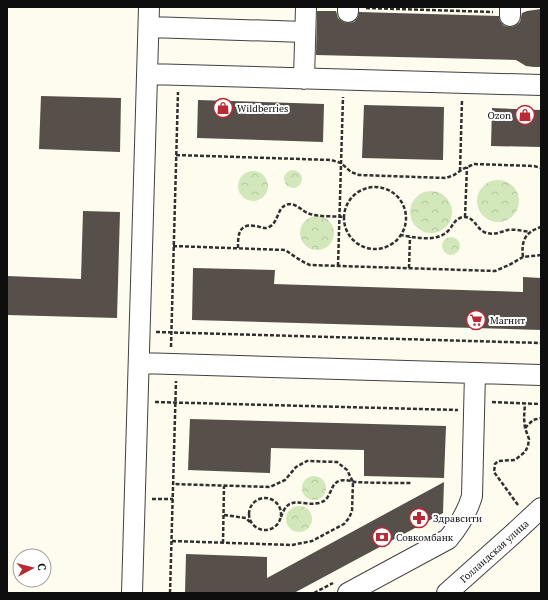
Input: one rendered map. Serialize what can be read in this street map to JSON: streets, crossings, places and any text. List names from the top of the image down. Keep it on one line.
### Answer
{"streets":{"street":["Голландская улица"]},"places":{"shop":["Wildberries","Ozon"],"supermarket":["Магнит"],"pharmacy":["Здравсити"],"bank":["Совкомбанк"]},"north":"right"}
